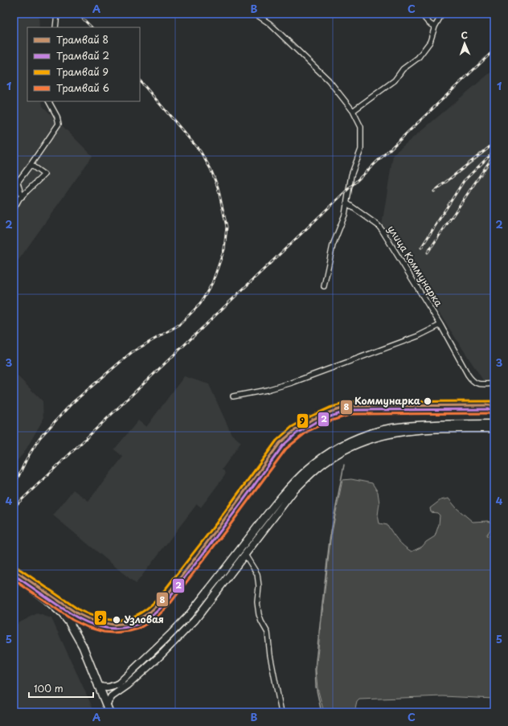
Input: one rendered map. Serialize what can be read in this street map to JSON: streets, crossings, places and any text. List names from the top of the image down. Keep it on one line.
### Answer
{"streets":{"street":["улица Коммунарка"]},"places":["Коммунарка","Узловая"],"lines":["tram line 9","tram line 8","tram line 2","tram line 6"],"legend":["Трамвай 8","Трамвай 2","Трамвай 9","Трамвай 6"],"scale_bar":"100 m","north":"top","grid":{"columns":["A","B","C"],"rows":["1","2","3","4","5"]}}
